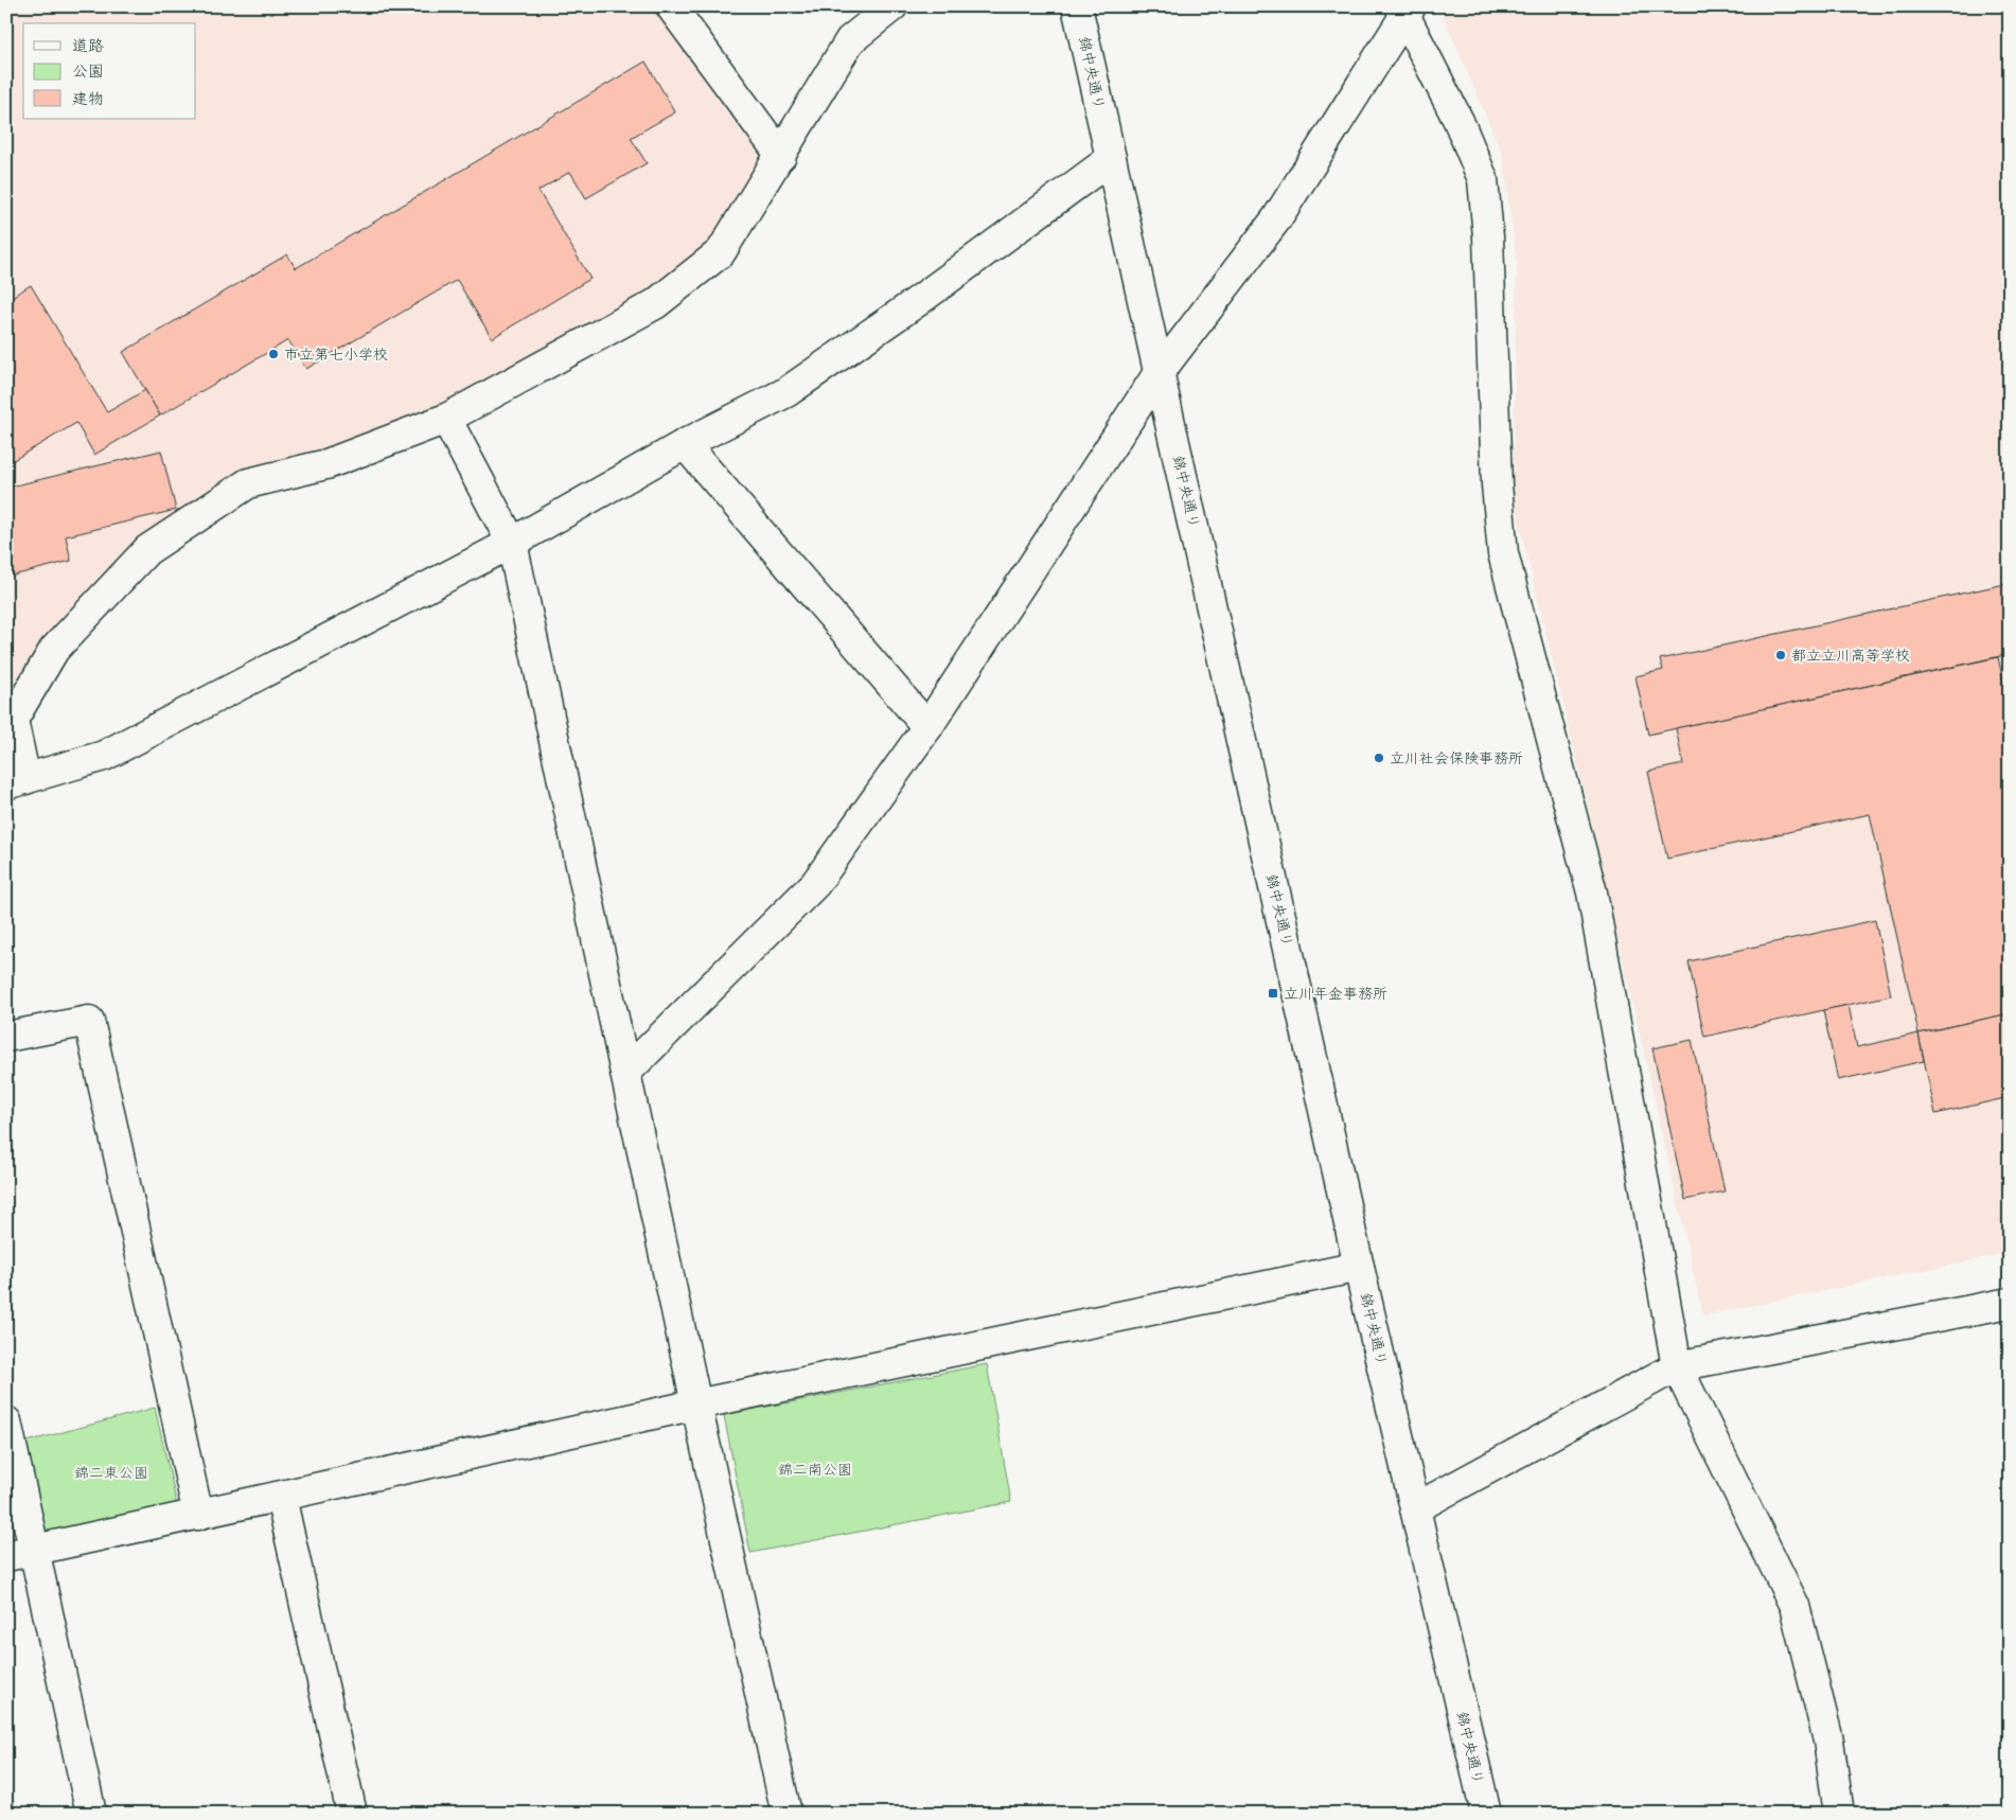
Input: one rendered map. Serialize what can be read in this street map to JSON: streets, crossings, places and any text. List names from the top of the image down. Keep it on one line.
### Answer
{"streets":{"street":["錦中央通り"]},"parks":["錦二南公園","錦二東公園"],"places":{"other":["市立第七小学校","都立立川高等学校","立川社会保険事務所"],"transit":["立川年金事務所"]},"legend":["道路","公園","建物"]}
